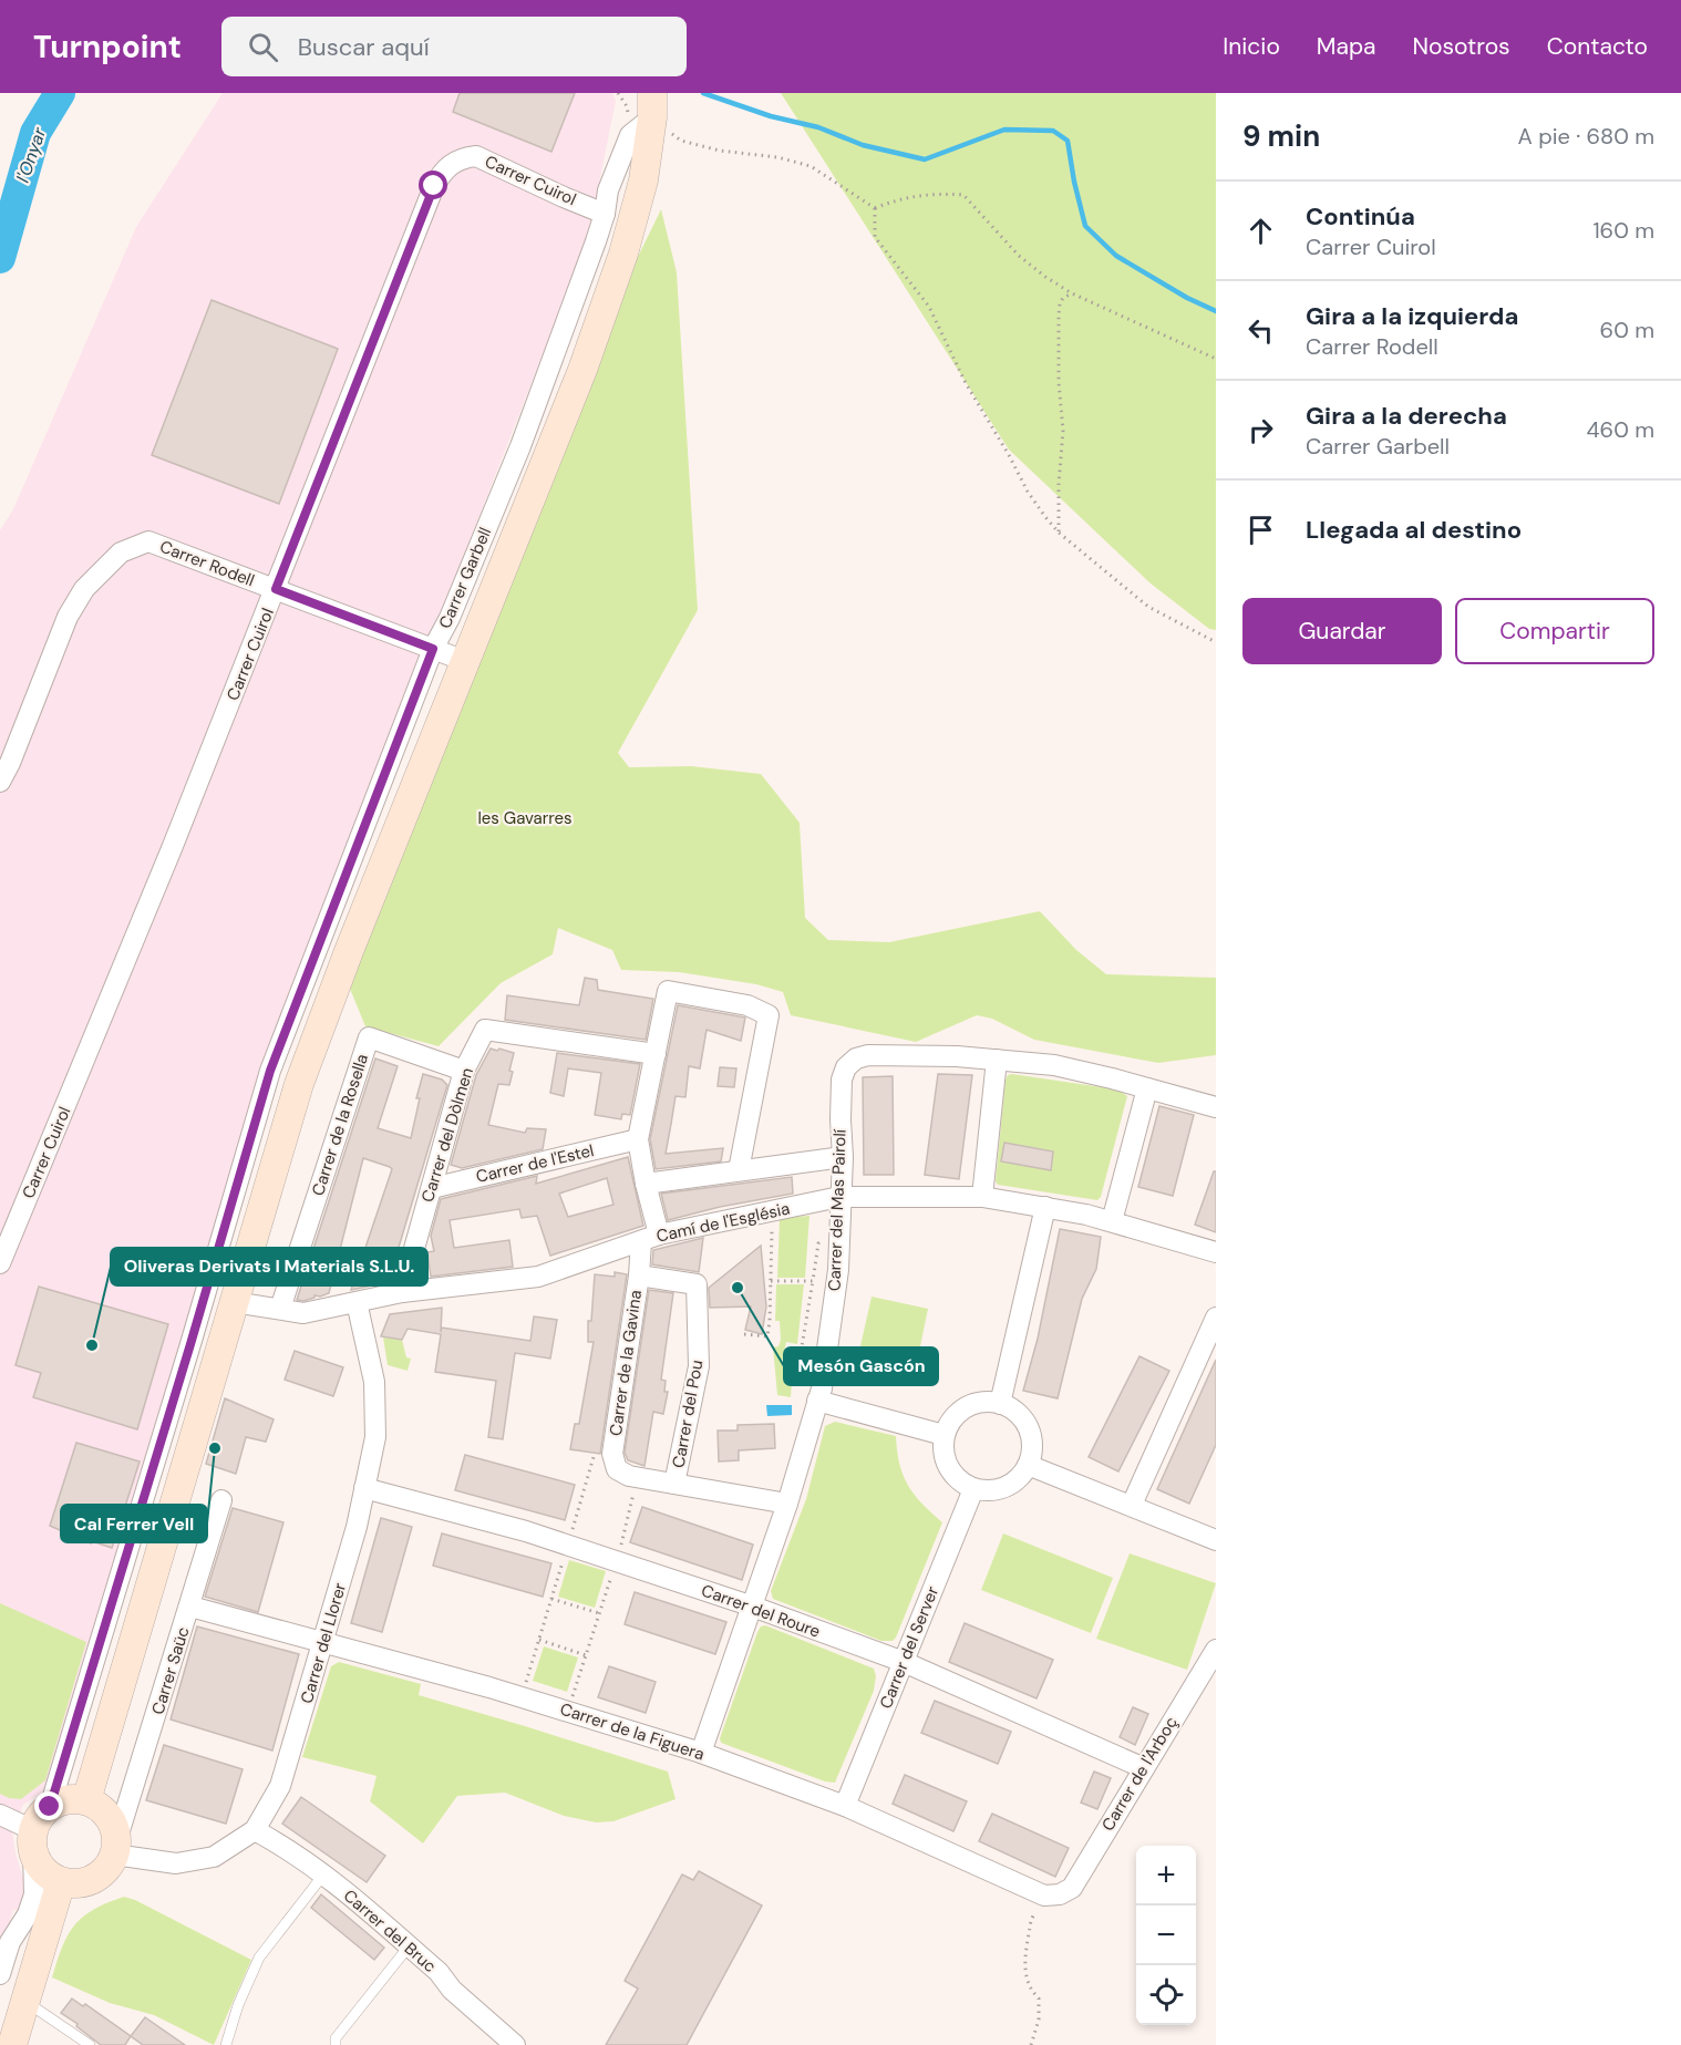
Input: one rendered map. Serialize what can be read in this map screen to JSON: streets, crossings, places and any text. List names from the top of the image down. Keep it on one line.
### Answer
{"streets":{"street":["Carrer Cuirol","Carrer Rodell","Carrer Garbell","Carrer de la Rosella","Carrer del Dòlmen","Carrer de l'Estel","Carrer del Mas Pairolí","Camí de l'Església","Carrer de la Gavina","Carrer del Pou","Carrer del Roure","Carrer del Llorer","Carrer del Server","Carrer Saüc","Carrer de la Figuera","Carrer de l'Arboç","Carrer del Bruc"]},"crossings":[["Carrer Cuirol","Carrer Rodell"],["Carrer Cuirol","Carrer Garbell"],["Carrer Rodell","Carrer Garbell"],["Carrer Garbell","Carrer del Llorer"],["Carrer Garbell","Carrer Saüc"],["Carrer de la Rosella","Carrer del Dòlmen"],["Carrer de la Rosella","Camí de l'Església"],["Carrer del Dòlmen","Carrer de l'Estel"],["Carrer del Dòlmen","Camí de l'Església"],["Carrer de l'Estel","Carrer de la Gavina"],["Carrer del Mas Pairolí","Camí de l'Església"],["Carrer del Mas Pairolí","Carrer de la Gavina"],["Carrer del Mas Pairolí","Carrer del Roure"],["Carrer del Mas Pairolí","Carrer de la Figuera"],["Camí de l'Església","Carrer de la Gavina"],["Camí de l'Església","Carrer del Llorer"],["Carrer de la Gavina","Carrer del Pou"],["Carrer del Roure","Carrer del Llorer"],["Carrer del Roure","Carrer del Server"],["Carrer del Roure","Carrer de l'Arboç"],["Carrer del Llorer","Carrer Saüc"],["Carrer del Llorer","Carrer de la Figuera"],["Carrer del Llorer","Carrer del Bruc"],["Carrer del Server","Carrer de la Figuera"],["Carrer Saüc","Carrer de la Figuera"],["Carrer de la Figuera","Carrer de l'Arboç"]],"water":["l'Onyar"],"parks":["les Gavarres"],"places":["Mesón Gascón","Oliveras Derivats I Materials S.L.U.","Cal Ferrer Vell"],"page":{"header":"Turnpoint","search":"Buscar aquí","nav":["Inicio","Mapa","Nosotros","Contacto"],"heading":["9 min","A pie · 680 m"],"list":[["Continúa","Carrer Cuirol","160 m"],["Gira a la izquierda","Carrer Rodell","60 m"],["Gira a la derecha","Carrer Garbell","460 m"],"Llegada al destino"],"buttons":["Guardar","Compartir"],"map_buttons":["+","−"]}}
